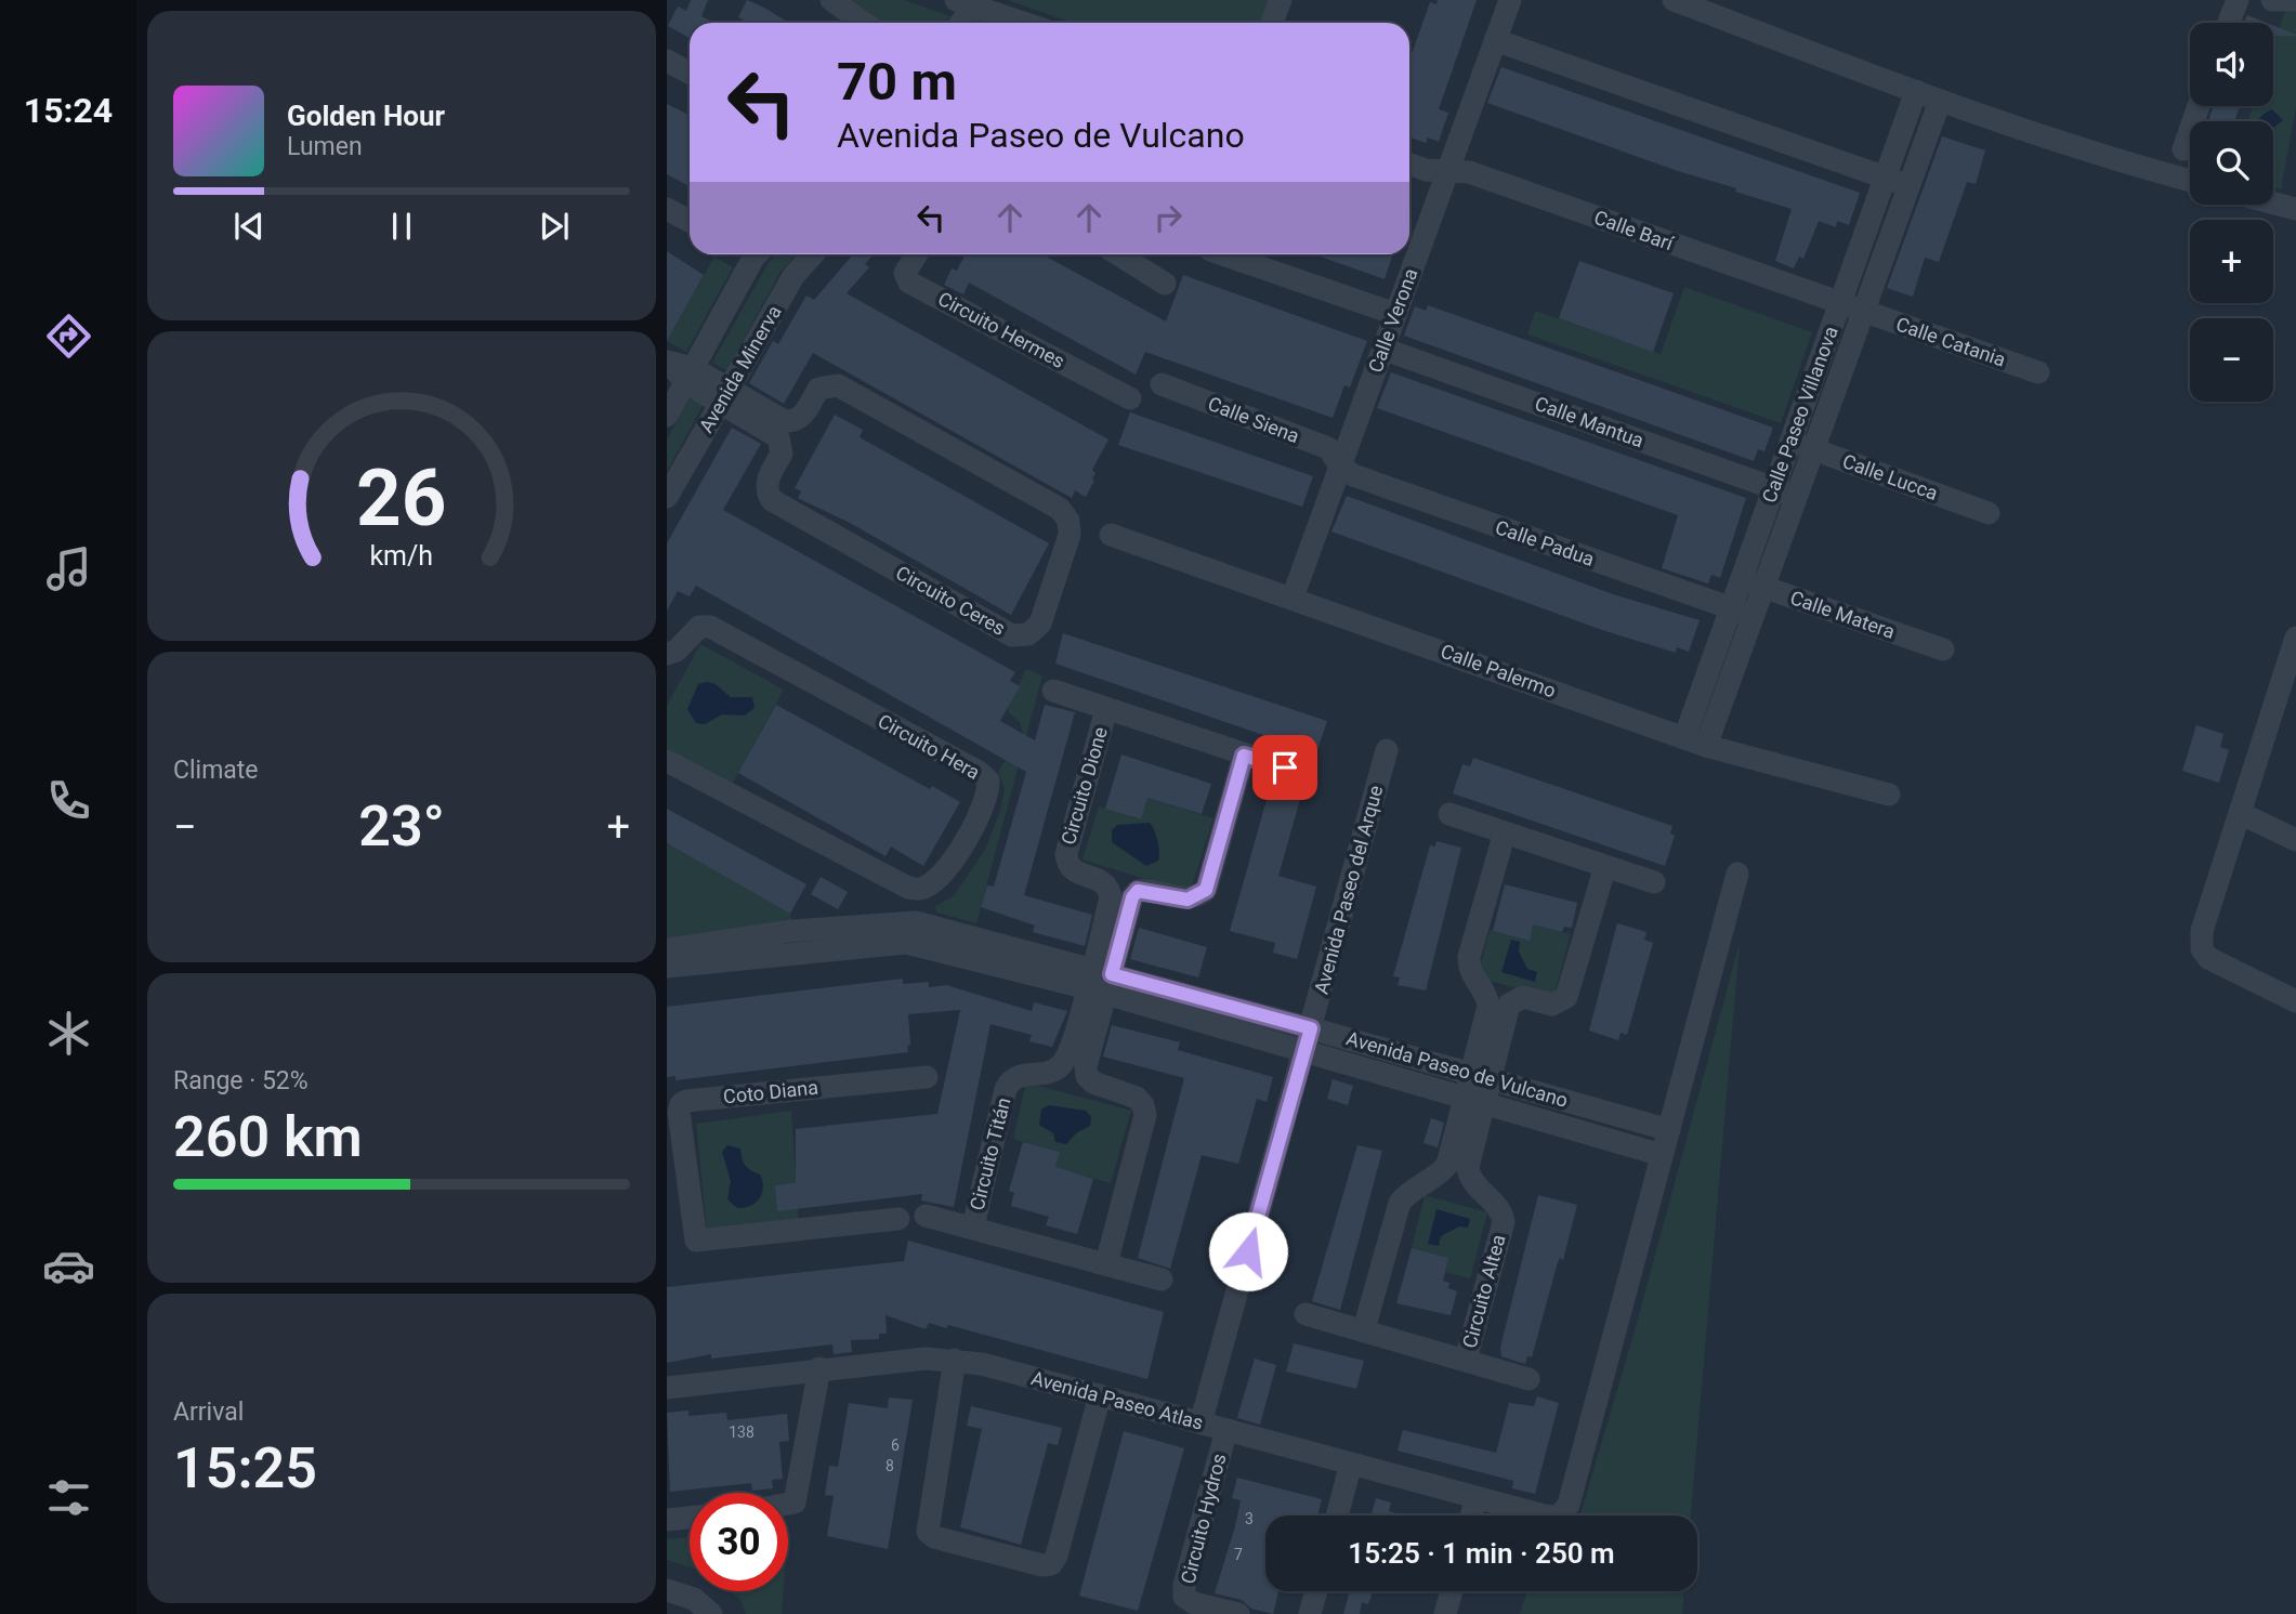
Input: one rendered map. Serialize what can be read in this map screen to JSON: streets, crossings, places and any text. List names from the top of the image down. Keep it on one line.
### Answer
{"streets":{"street":["Calle Barí","Calle Verona","Circuito Hermes","Calle Catania","Avenida Minerva","Calle Paseo Villanova","Calle Siena","Calle Mantua","Calle Lucca","Calle Padua","Circuito Ceres","Calle Matera","Calle Palermo","Circuito Hera","Circuito Dione","Avenida Paseo del Arque","Avenida Paseo de Vulcano","Coto Diana","Circuito Titán","Circuito Altea","Avenida Paseo Atlas","Circuito Hydros"]},"crossings":[["Calle Barí","Calle Verona"],["Calle Barí","Calle Catania"],["Calle Barí","Calle Paseo Villanova"],["Calle Verona","Calle Siena"],["Calle Verona","Calle Mantua"],["Calle Verona","Calle Padua"],["Calle Verona","Calle Palermo"],["Calle Catania","Calle Paseo Villanova"],["Avenida Minerva","Circuito Ceres"],["Calle Paseo Villanova","Calle Mantua"],["Calle Paseo Villanova","Calle Lucca"],["Calle Paseo Villanova","Calle Padua"],["Calle Paseo Villanova","Calle Matera"],["Calle Paseo Villanova","Calle Palermo"],["Calle Siena","Calle Padua"],["Circuito Dione","Avenida Paseo de Vulcano"],["Circuito Dione","Circuito Titán"],["Avenida Paseo del Arque","Avenida Paseo de Vulcano"],["Avenida Paseo del Arque","Avenida Paseo Atlas"],["Avenida Paseo de Vulcano","Circuito Titán"],["Avenida Paseo de Vulcano","Circuito Altea"],["Avenida Paseo de Vulcano","Avenida Paseo Atlas"],["Avenida Paseo Atlas","Circuito Hydros"]],"house_numbers":["138","6","8","3","7"],"page":{"tabs":"15:24","map_buttons":["+","−"],"turn":["70 m","Avenida Paseo de Vulcano"],"song":["Golden Hour","Lumen"],"tile":["Climate",["Range · 52%","260 km"],["Arrival","15:25"]],"heat":["−","23°","+"],"limit":"30","trip":"15:25 · 1 min · 250 m","gauge":["26","km/h"]}}
